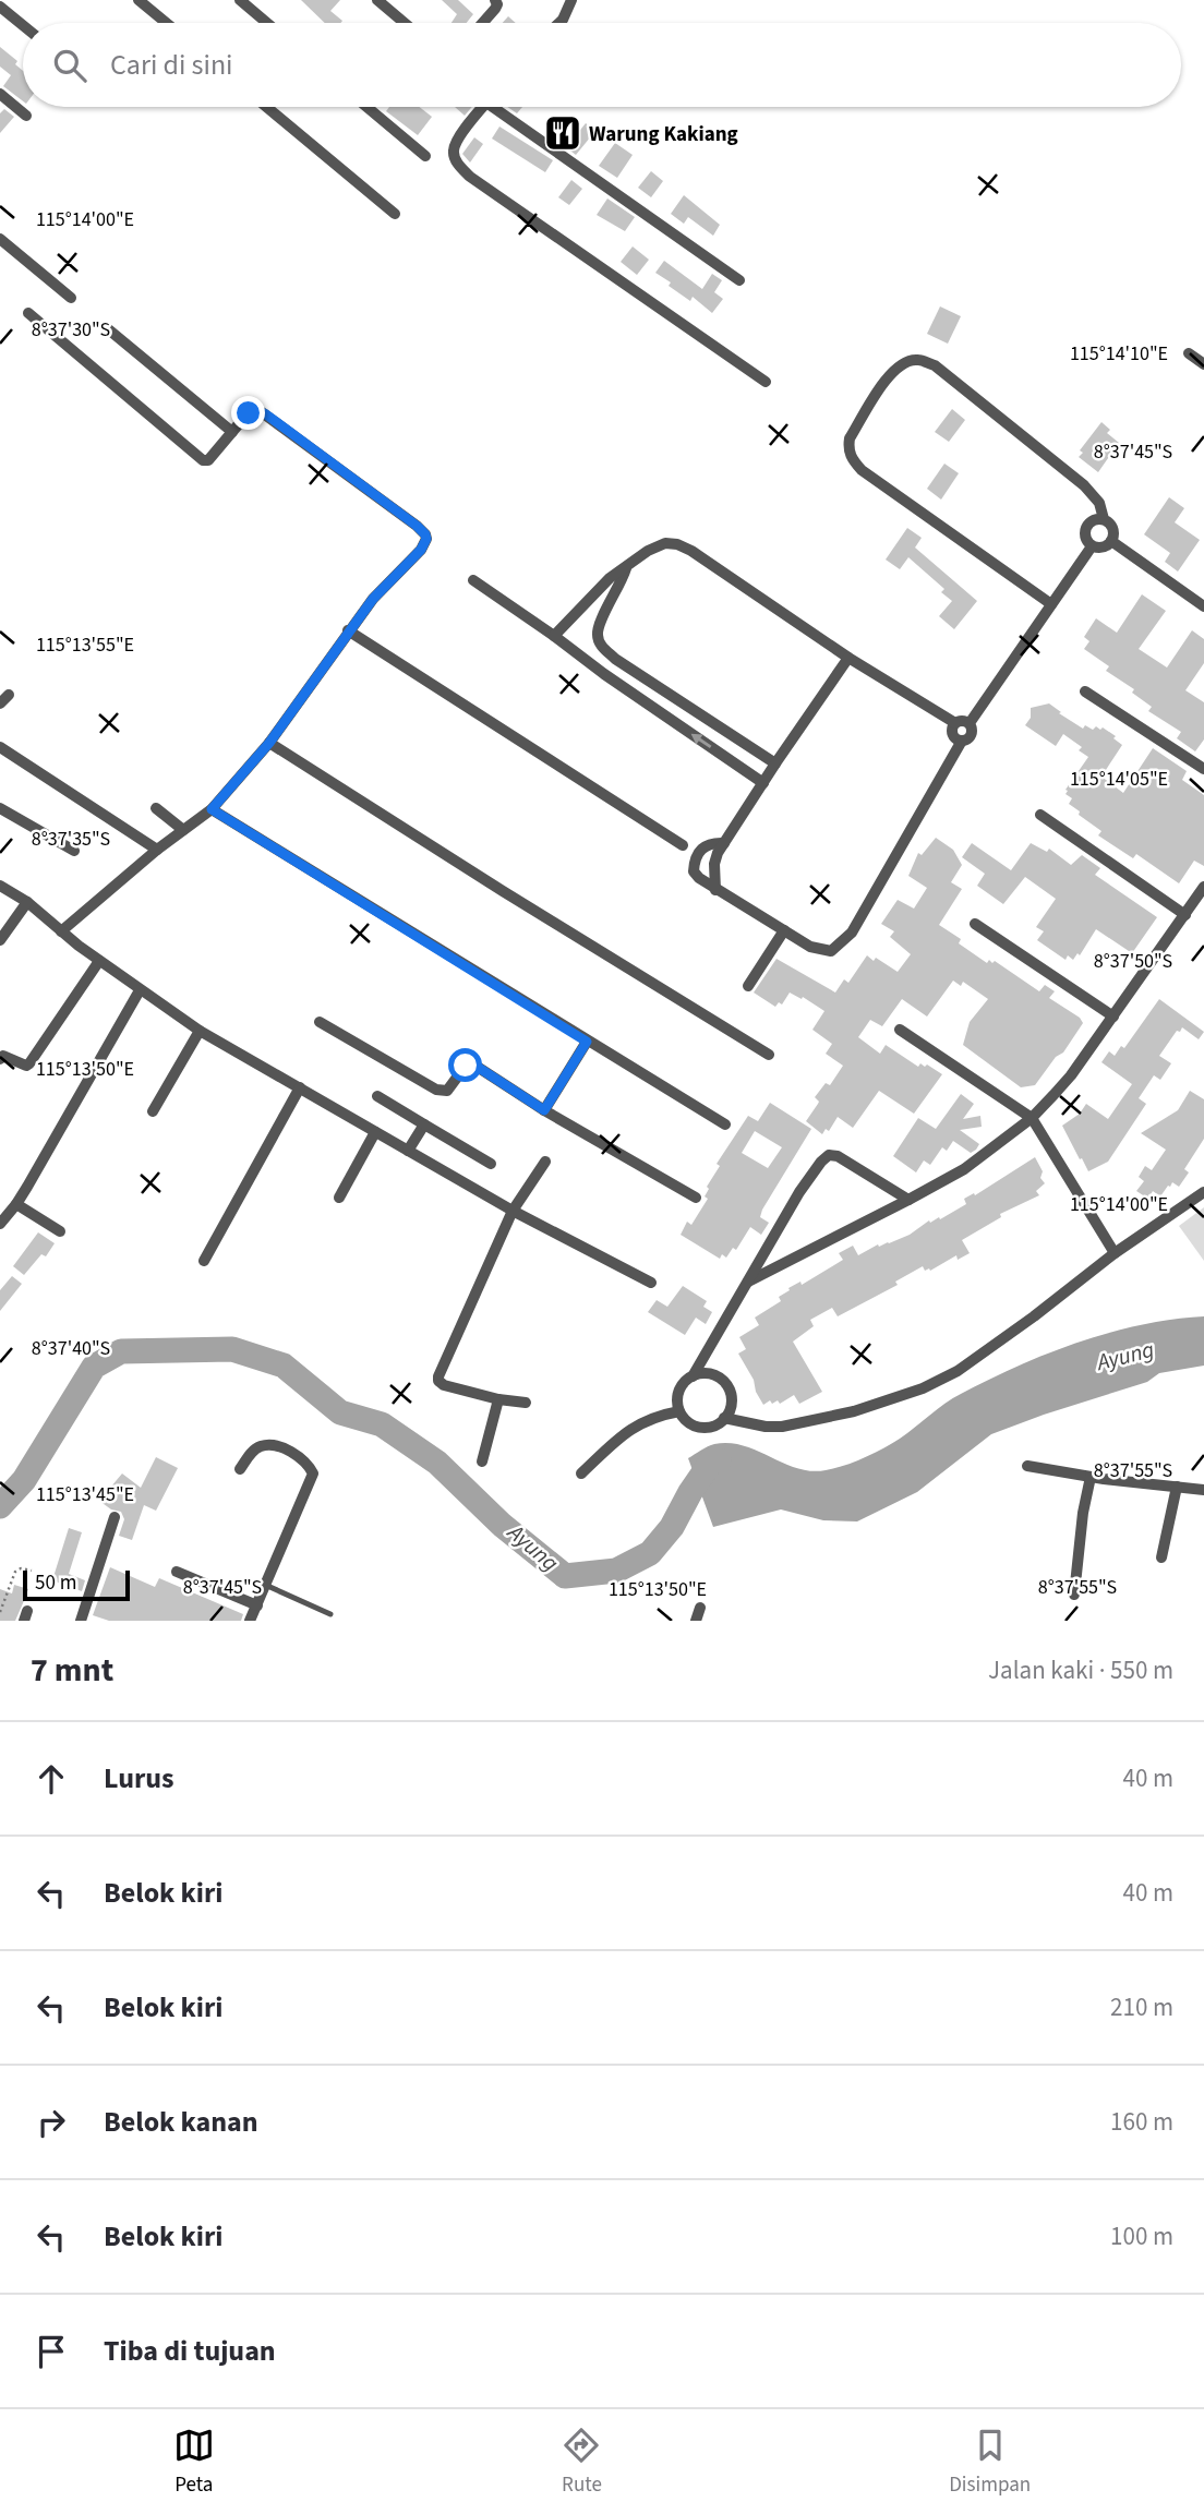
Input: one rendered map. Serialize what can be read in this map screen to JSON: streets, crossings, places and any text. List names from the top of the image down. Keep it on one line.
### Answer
{"water":["Ayung"],"places":{"restaurant":["Warung Kakiang"]},"scale_bar":"50 m","page":{"search":"Cari di sini","scale":"50 m","heading":["7 mnt","Jalan kaki · 550 m"],"list":[["Lurus","40 m"],["Belok kiri","40 m"],["Belok kiri","210 m"],["Belok kanan","160 m"],["Belok kiri","100 m"],"Tiba di tujuan"],"nav":["Peta","Rute","Disimpan"]},"coordinates":["115°14'00\"E","8°37'30\"S","115°14'10\"E","8°37'45\"S","115°13'55\"E","115°14'05\"E","8°37'35\"S","8°37'50\"S","115°13'50\"E","8°37'40\"S","8°37'55\"S","115°13'45\"E"]}
